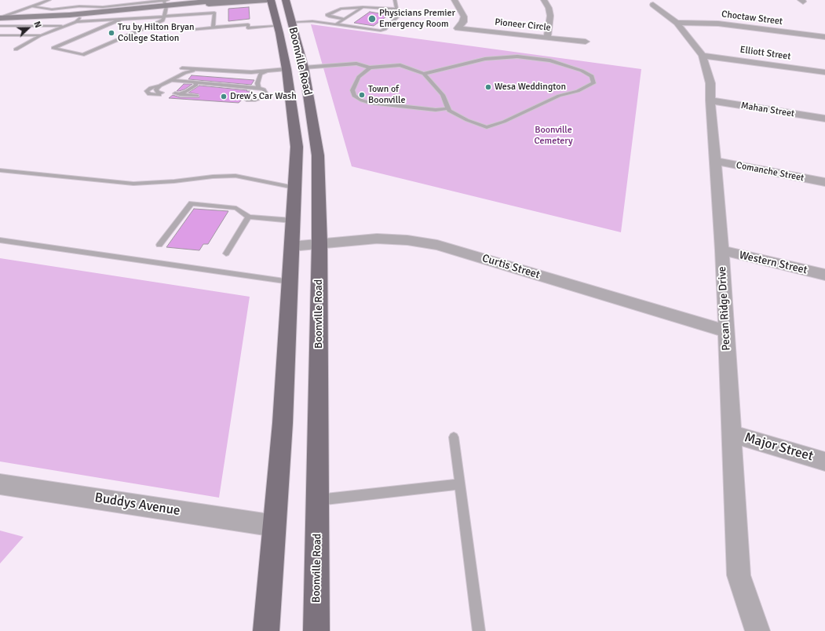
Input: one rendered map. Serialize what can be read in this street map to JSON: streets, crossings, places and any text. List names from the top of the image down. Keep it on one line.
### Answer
{"streets":{"main road":["Boonville Road"],"street":["Choctaw Street","Pioneer Circle","Elliott Street","Mahan Street","Comanche Street","Western Street","Curtis Street","Pecan Ridge Drive","Major Street","Buddys Avenue"]},"crossings":[["Choctaw Street","Pecan Ridge Drive"],["Elliott Street","Pecan Ridge Drive"],["Boonville Road","Curtis Street"],["Boonville Road","Buddys Avenue"],["Mahan Street","Pecan Ridge Drive"],["Comanche Street","Pecan Ridge Drive"],["Western Street","Pecan Ridge Drive"],["Curtis Street","Pecan Ridge Drive"],["Pecan Ridge Drive","Major Street"]],"parks":["Boonville Cemetery"],"places":["Physicians Premier Emergency Room","Tru by Hilton Bryan College Station","Wesa Weddington","Town of Boonville","Drew's Car Wash"],"north":"right"}
